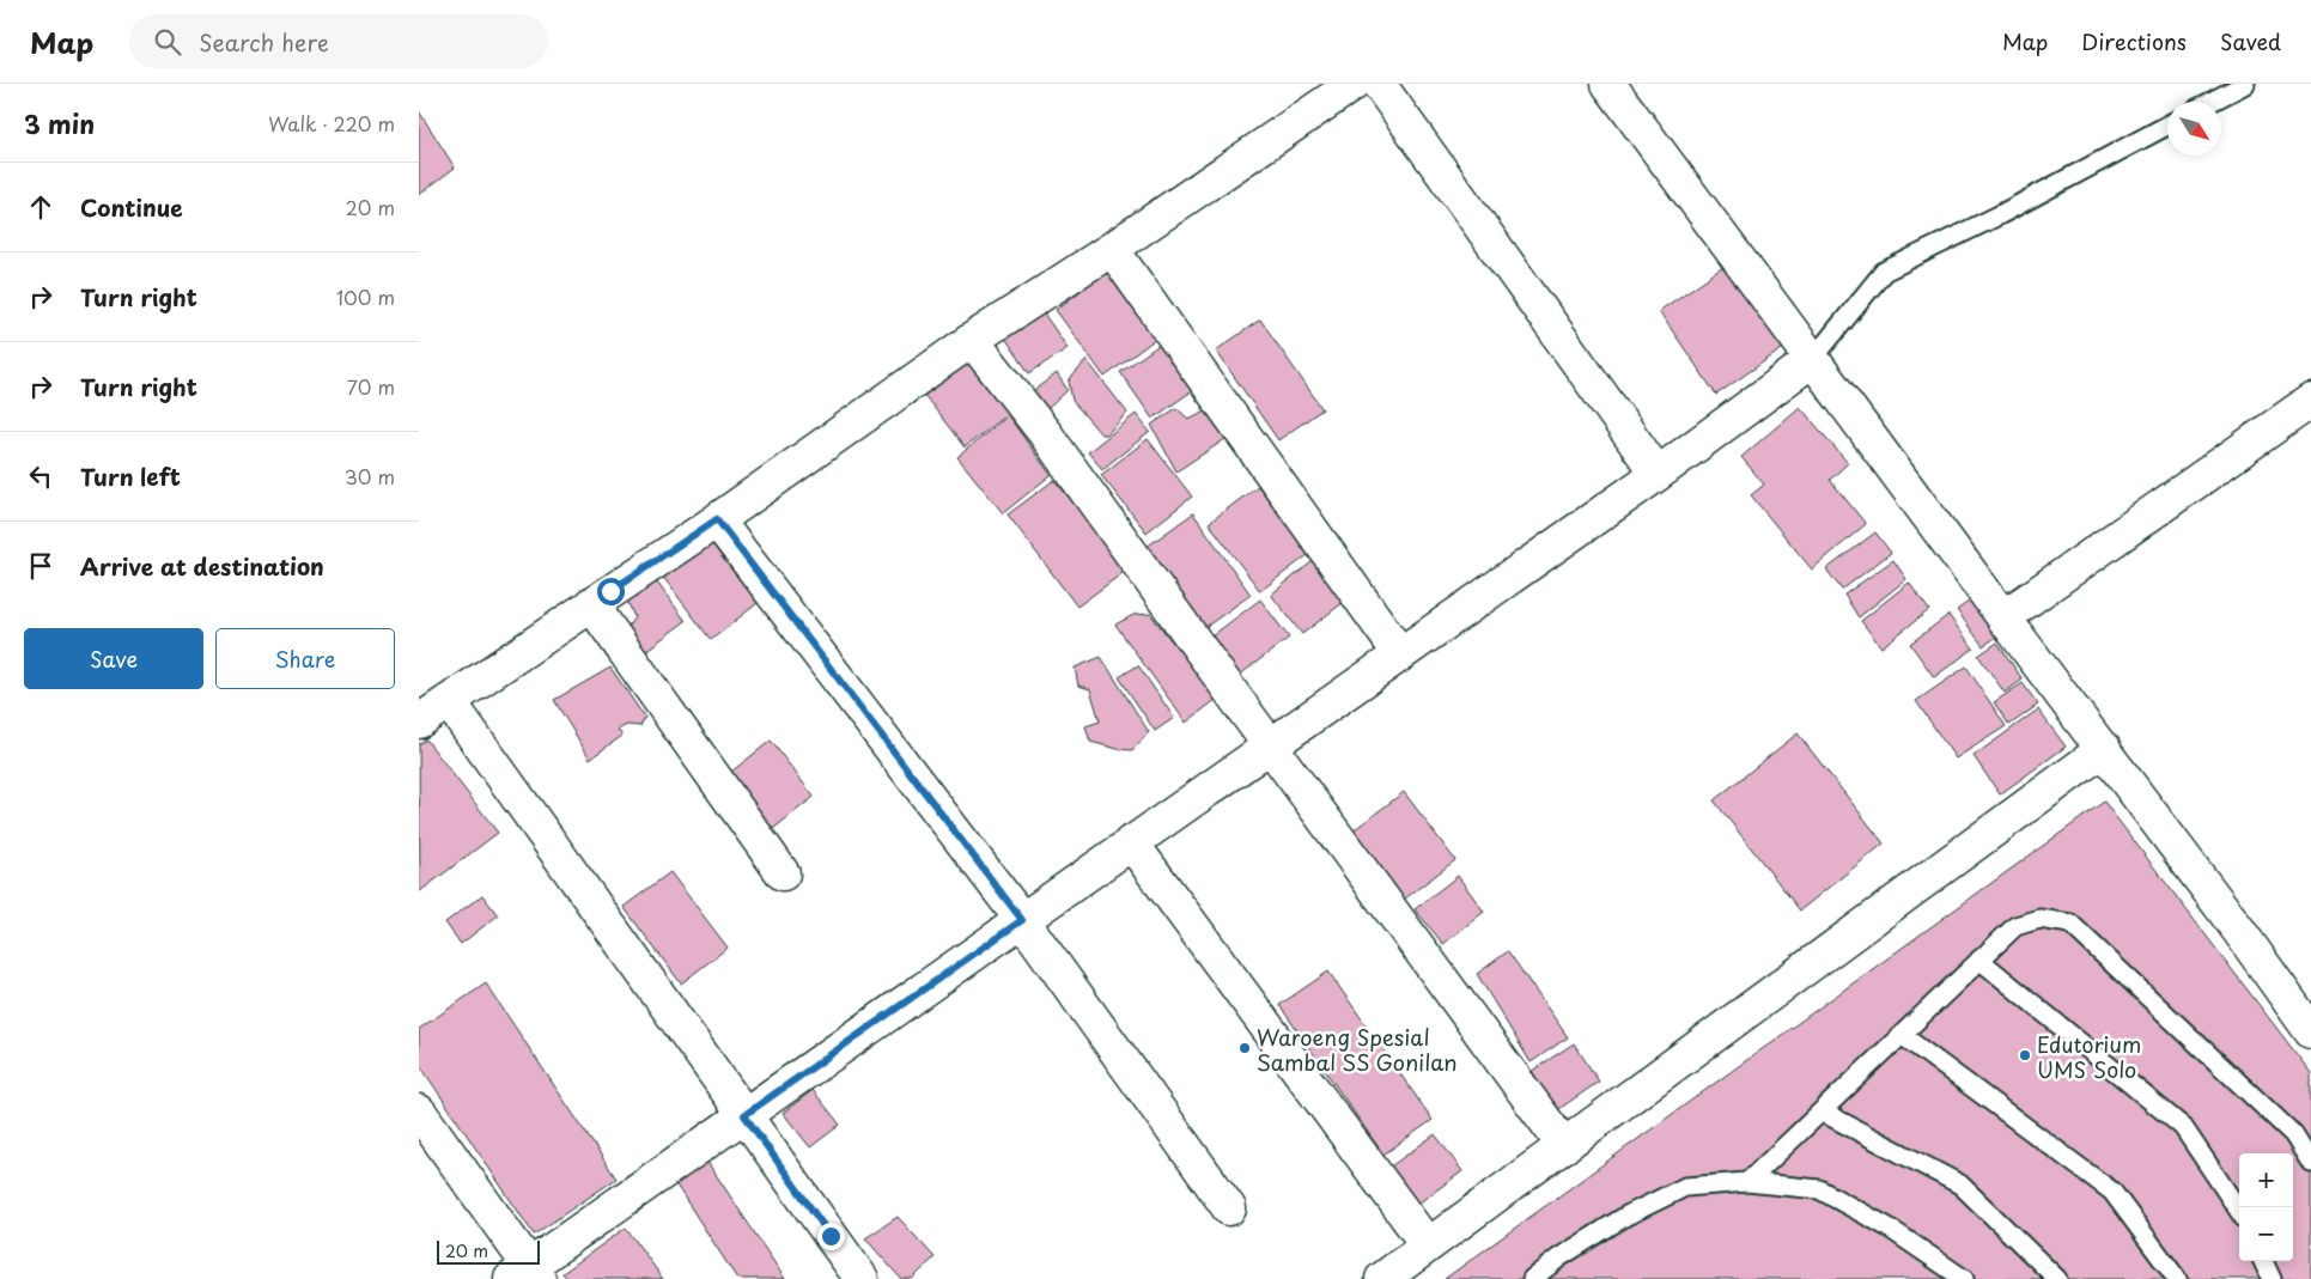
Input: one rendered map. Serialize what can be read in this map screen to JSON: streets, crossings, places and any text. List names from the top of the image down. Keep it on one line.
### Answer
{"places":["Waroeng Spesial Sambal SS Gonilan","Edutorium UMS Solo"],"scale_bar":"20 m","north":"bottom right","page":{"header":"Map","search":"Search here","nav":["Map","Directions","Saved"],"heading":["3 min","Walk · 220 m"],"list":[["Continue","20 m"],["Turn right","100 m"],["Turn right","70 m"],["Turn left","30 m"],"Arrive at destination"],"buttons":["Save","Share"],"map_buttons":["+","−"],"scale":"20 m"}}
